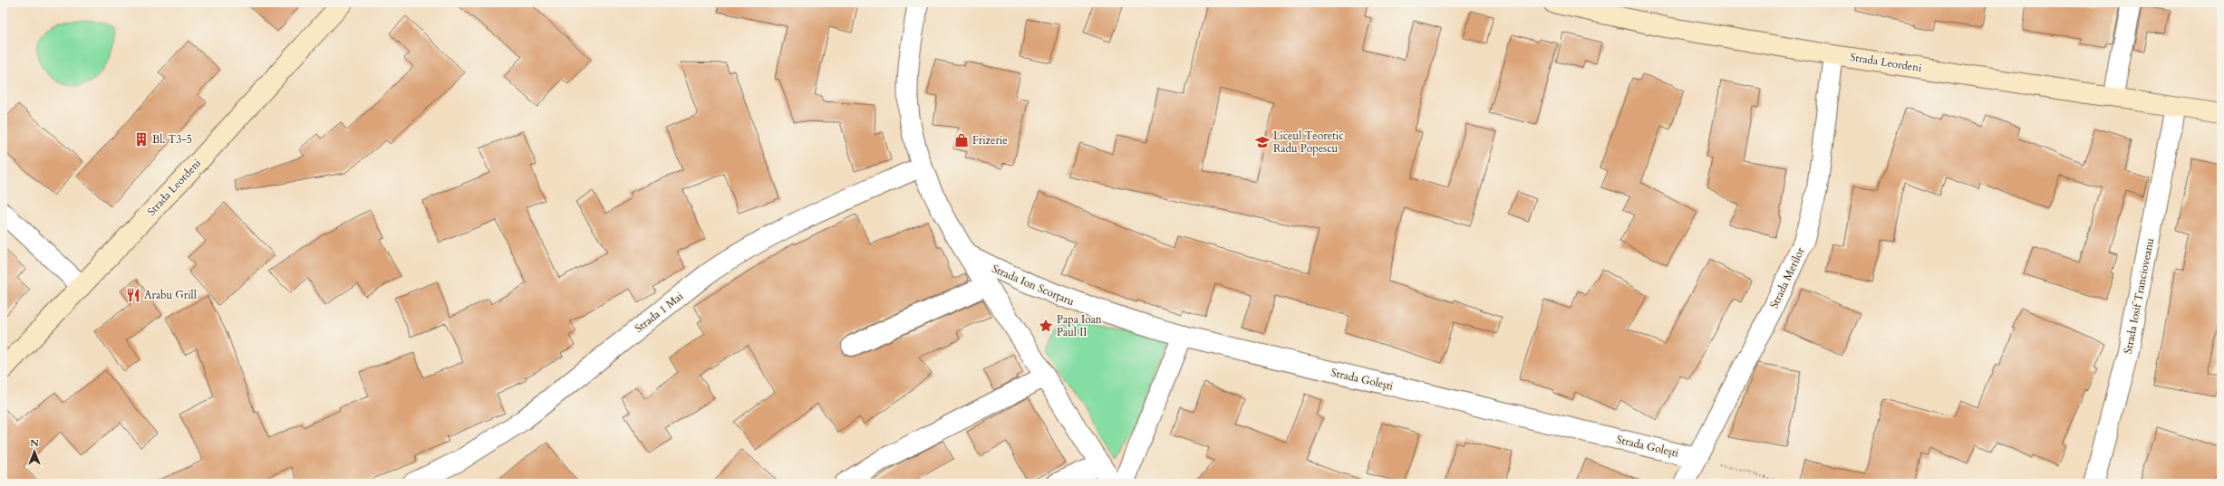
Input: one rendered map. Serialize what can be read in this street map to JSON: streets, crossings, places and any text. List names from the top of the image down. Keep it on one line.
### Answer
{"streets":{"main road":["Strada Leordeni"],"street":["Strada Merilor","Strada Ion Scorțaru","Strada Iosif Trancioveanu","Strada 1 Mai","Strada Golești"]},"crossings":[["Strada Leordeni","Strada Merilor"],["Strada Leordeni","Strada Iosif Trancioveanu"],["Strada Merilor","Strada Golești"],["Strada Ion Scorțaru","Strada 1 Mai"],["Strada Ion Scorțaru","Strada Golești"]],"places":{"building":["Bl. T3-5"],"shop":["Frizerie"],"school or university":["Liceul Teoretic Radu Popescu"],"restaurant":["Arabu Grill"],"place":["Papa Ioan Paul II"]},"north":"top"}
